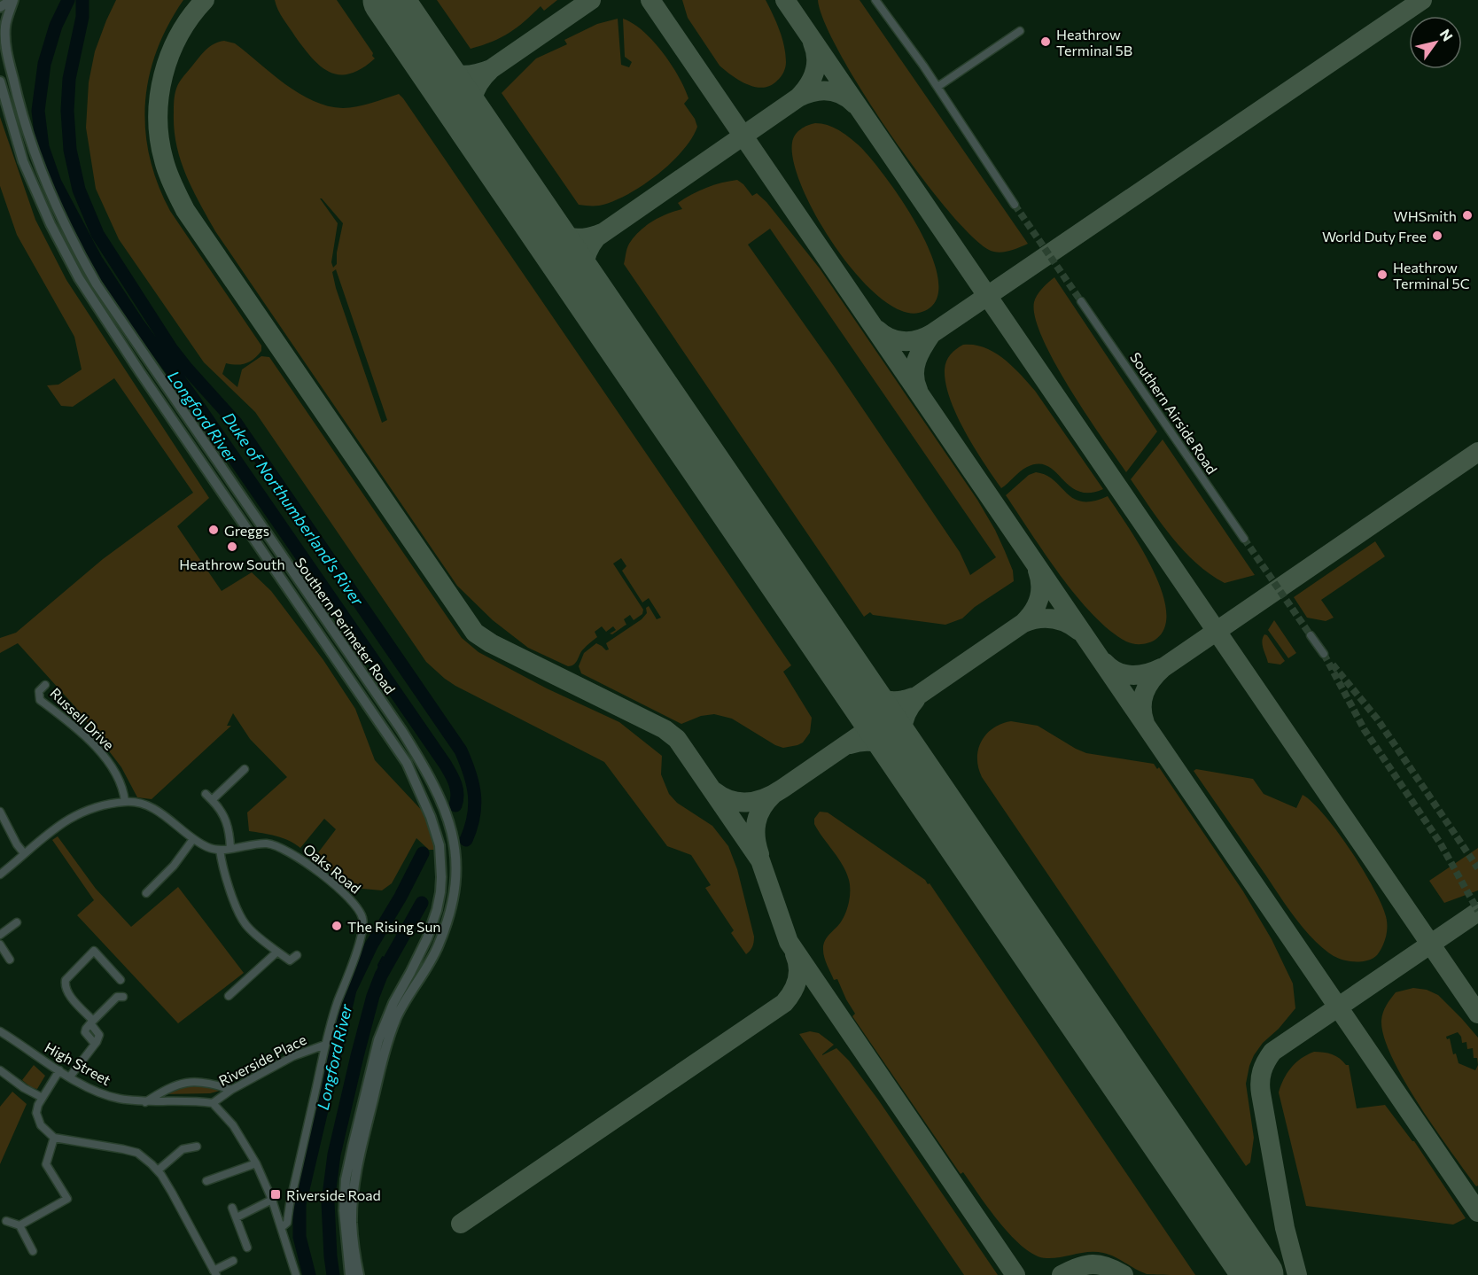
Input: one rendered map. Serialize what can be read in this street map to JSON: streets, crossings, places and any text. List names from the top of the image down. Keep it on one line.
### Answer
{"streets":{"street":["Southern Airside Road","Southern Perimeter Road","Russell Drive","Oaks Road","Riverside Place","High Street"]},"crossings":[["Oaks Road","Riverside Place"],["Riverside Place","High Street"]],"water":["Longford River","Duke of Northumberland's River"],"places":{"other":["Heathrow Terminal 5B","WHSmith","World Duty Free","Heathrow Terminal 5C","Greggs","Heathrow South","The Rising Sun"],"transit":["Riverside Road"]},"north":"top right"}
